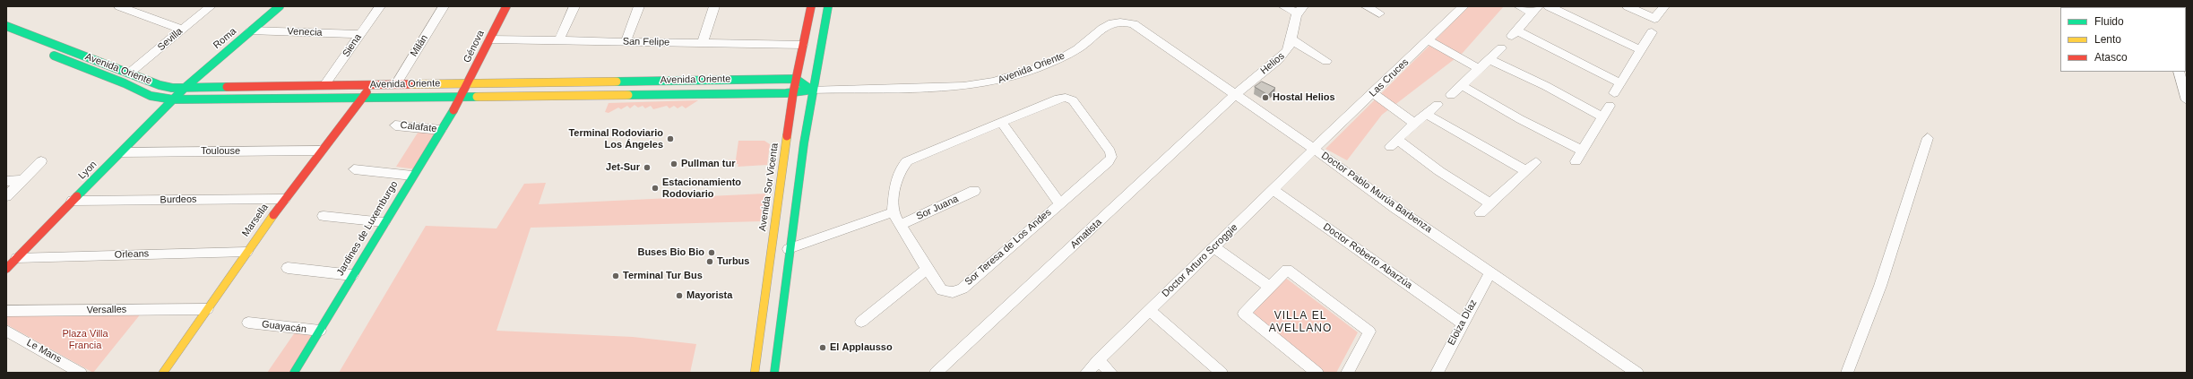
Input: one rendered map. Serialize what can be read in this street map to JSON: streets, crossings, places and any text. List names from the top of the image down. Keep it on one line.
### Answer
{"streets":{"main road":["Roma","Génova","Avenida Oriente","Lyon","Avenida Sor Vicenta","Marsella","Jardines de Luxemburgo"],"street":["Venecia","Sevilla","San Felipe","Siena","Milán","Helios","Las Cruces","Calafate","Toulouse","Doctor Pablo Murúa Barbenza","Burdeos","Sor Juana","Amatista","Sor Teresa de Los Andes","Orleans","Doctor Roberto Abarzúa","Doctor Arturo Scroggie","Versalles","Eloiza Díaz","Guayacán","Le Mans"]},"crossings":[["Venecia","Roma"],["Venecia","Siena"],["Roma","Avenida Oriente"],["Roma","Lyon"],["Sevilla","Avenida Oriente"],["San Felipe","Génova"],["San Felipe","Avenida Sor Vicenta"],["Siena","Avenida Oriente"],["Milán","Avenida Oriente"],["Génova","Avenida Oriente"],["Génova","Jardines de Luxemburgo"],["Helios","Doctor Pablo Murúa Barbenza"],["Helios","Amatista"],["Avenida Oriente","Lyon"],["Avenida Oriente","Avenida Sor Vicenta"],["Avenida Oriente","Doctor Pablo Murúa Barbenza"],["Avenida Oriente","Marsella"],["Avenida Oriente","Jardines de Luxemburgo"],["Las Cruces","Doctor Pablo Murúa Barbenza"],["Las Cruces","Doctor Arturo Scroggie"],["Calafate","Jardines de Luxemburgo"],["Toulouse","Lyon"],["Toulouse","Marsella"],["Lyon","Burdeos"],["Lyon","Orleans"],["Doctor Pablo Murúa Barbenza","Amatista"],["Doctor Pablo Murúa Barbenza","Doctor Arturo Scroggie"],["Doctor Pablo Murúa Barbenza","Eloiza Díaz"],["Burdeos","Marsella"],["Sor Juana","Sor Teresa de Los Andes"],["Marsella","Orleans"],["Marsella","Versalles"],["Jardines de Luxemburgo","Guayacán"],["Doctor Roberto Abarzúa","Doctor Arturo Scroggie"],["Doctor Roberto Abarzúa","Eloiza Díaz"]],"districts":["VILLA EL AVELLANO"],"parks":["Plaza Villa Francia"],"places":["Hostal Helios","Terminal Rodoviario Los Ángeles","Pullman tur","Jet-Sur","Estacionamiento Rodoviario","Buses Bio Bio","Turbus","Terminal Tur Bus","Mayorista","El Applausso"],"legend":["Fluido","Lento","Atasco"]}
